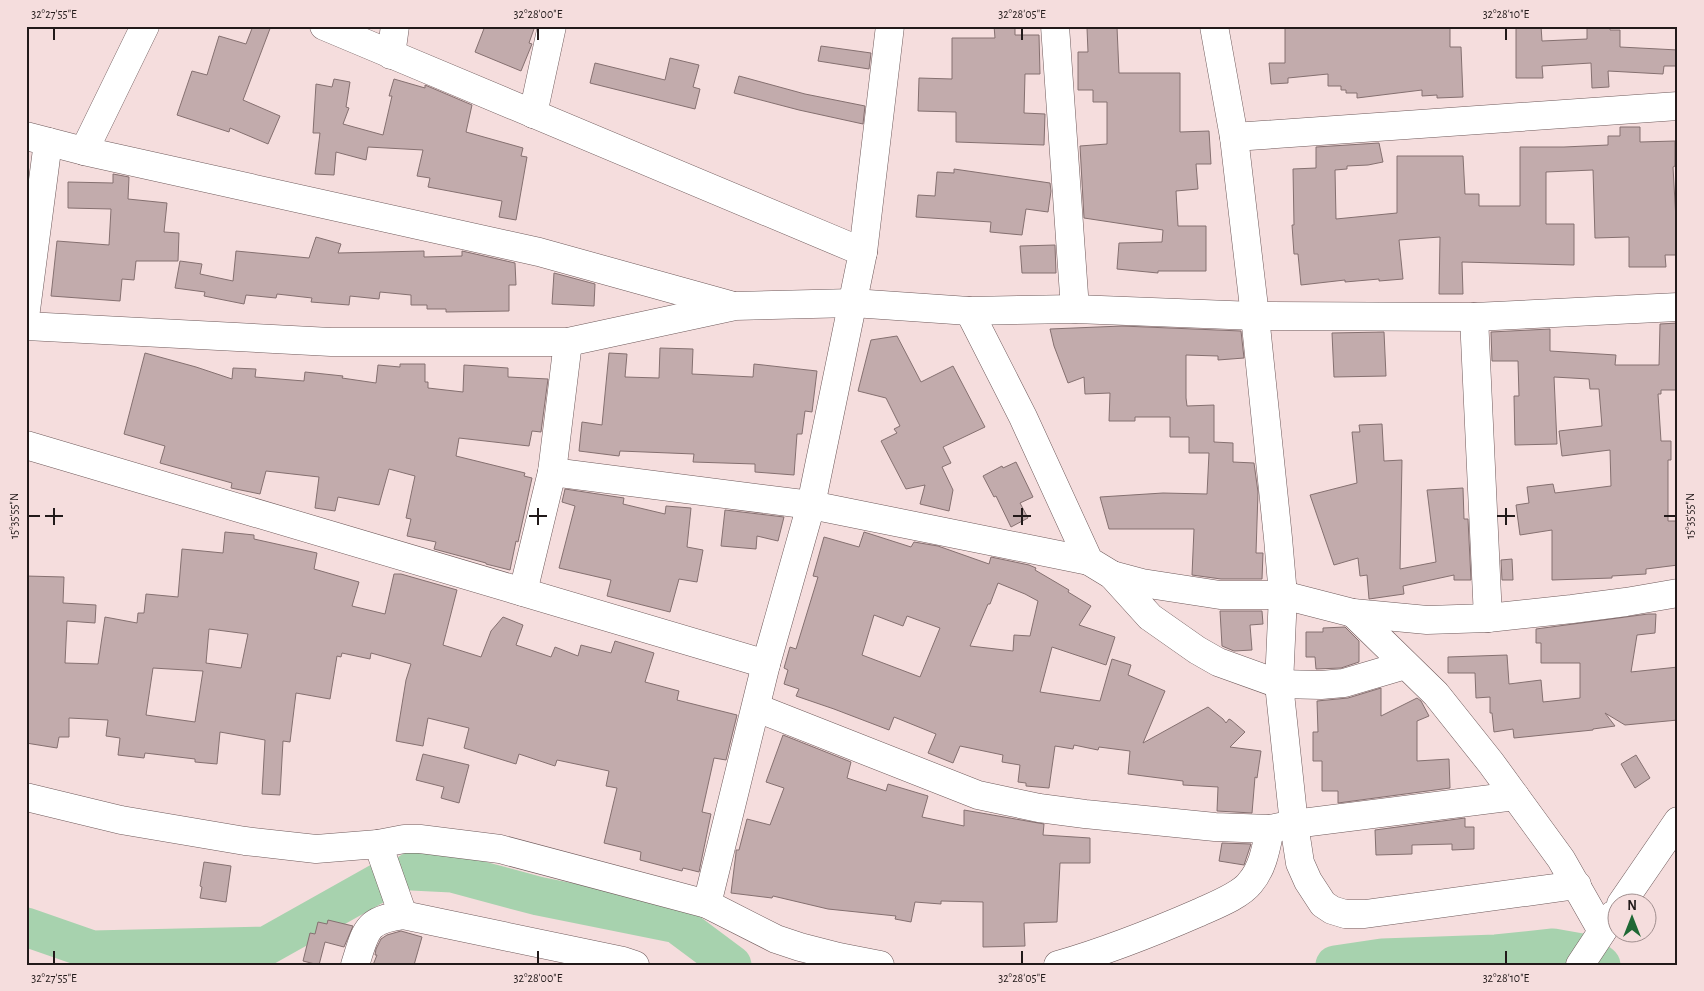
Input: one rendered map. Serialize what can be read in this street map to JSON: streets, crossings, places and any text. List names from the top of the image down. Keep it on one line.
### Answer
{"north":"top","coordinates":["32°27'55\"E","32°28'00\"E","32°28'05\"E","32°28'10\"E","15°35'55\"N"]}
